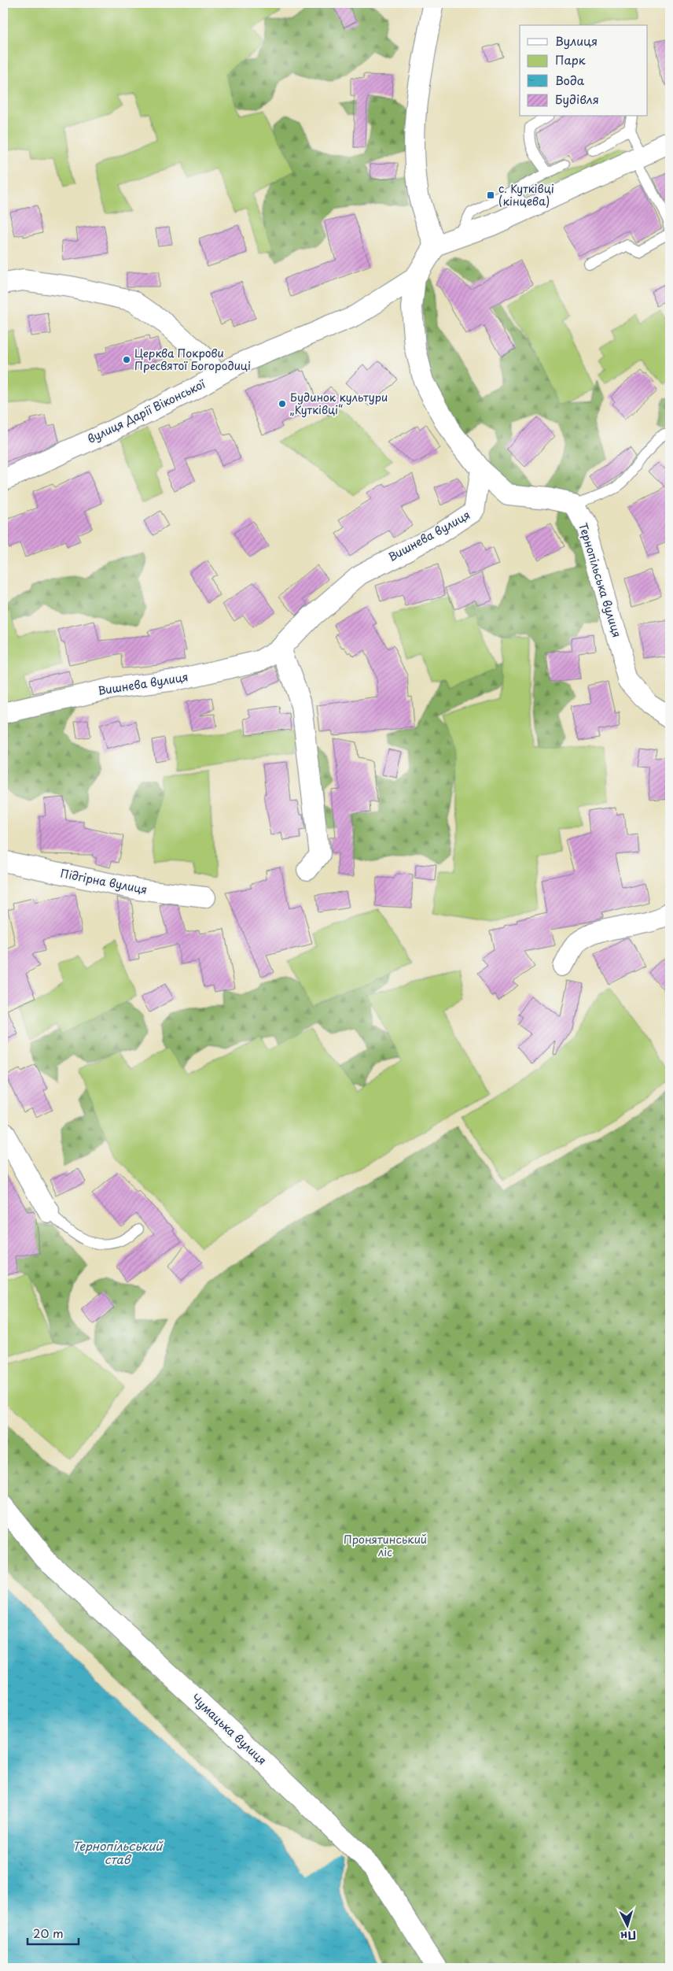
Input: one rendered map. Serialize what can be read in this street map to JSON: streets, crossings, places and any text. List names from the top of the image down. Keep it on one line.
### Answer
{"streets":{"street":["вулиця Дарії Віконської","Вишнева вулиця","Тернопільська вулиця","Підгірна вулиця","Чумацька вулиця"]},"water":["Тернопільський став"],"parks":["Пронятинський ліс"],"places":{"transit":["с. Кутківці (кінцева)"],"other":["Церква Покрови Пресвятої Богородиці","Будинок культури „Кутківці“"]},"legend":["Вулиця","Парк","Вода","Будівля"],"scale_bar":"20 m","north":"bottom"}
